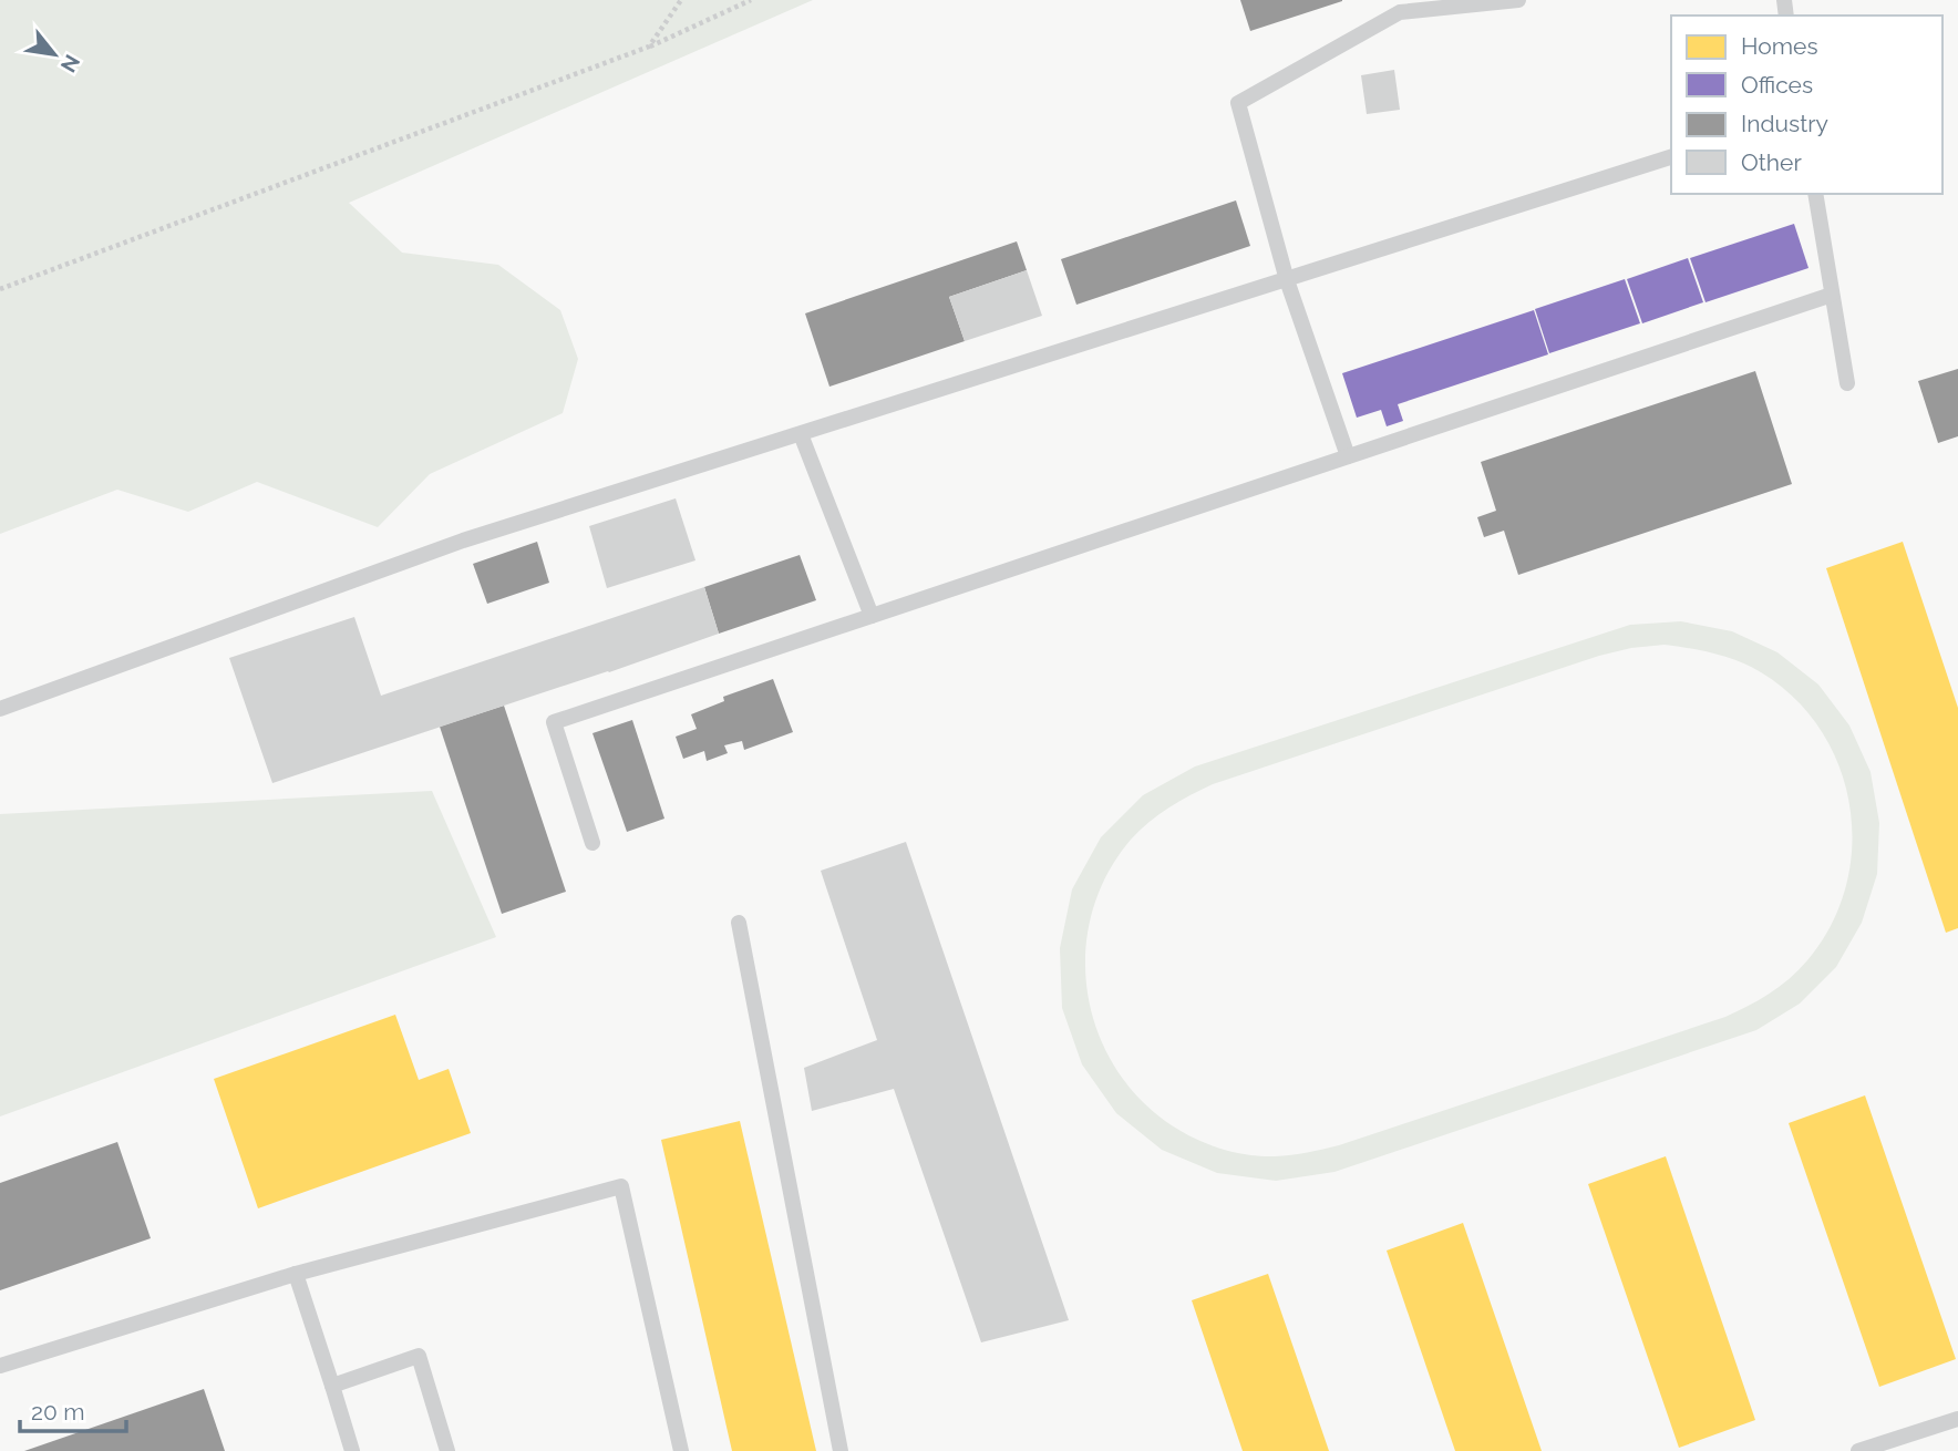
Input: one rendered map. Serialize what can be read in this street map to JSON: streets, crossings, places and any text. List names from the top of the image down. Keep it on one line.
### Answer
{"legend":["Homes","Offices","Industry","Other"],"scale_bar":"20 m","north":"bottom right"}
